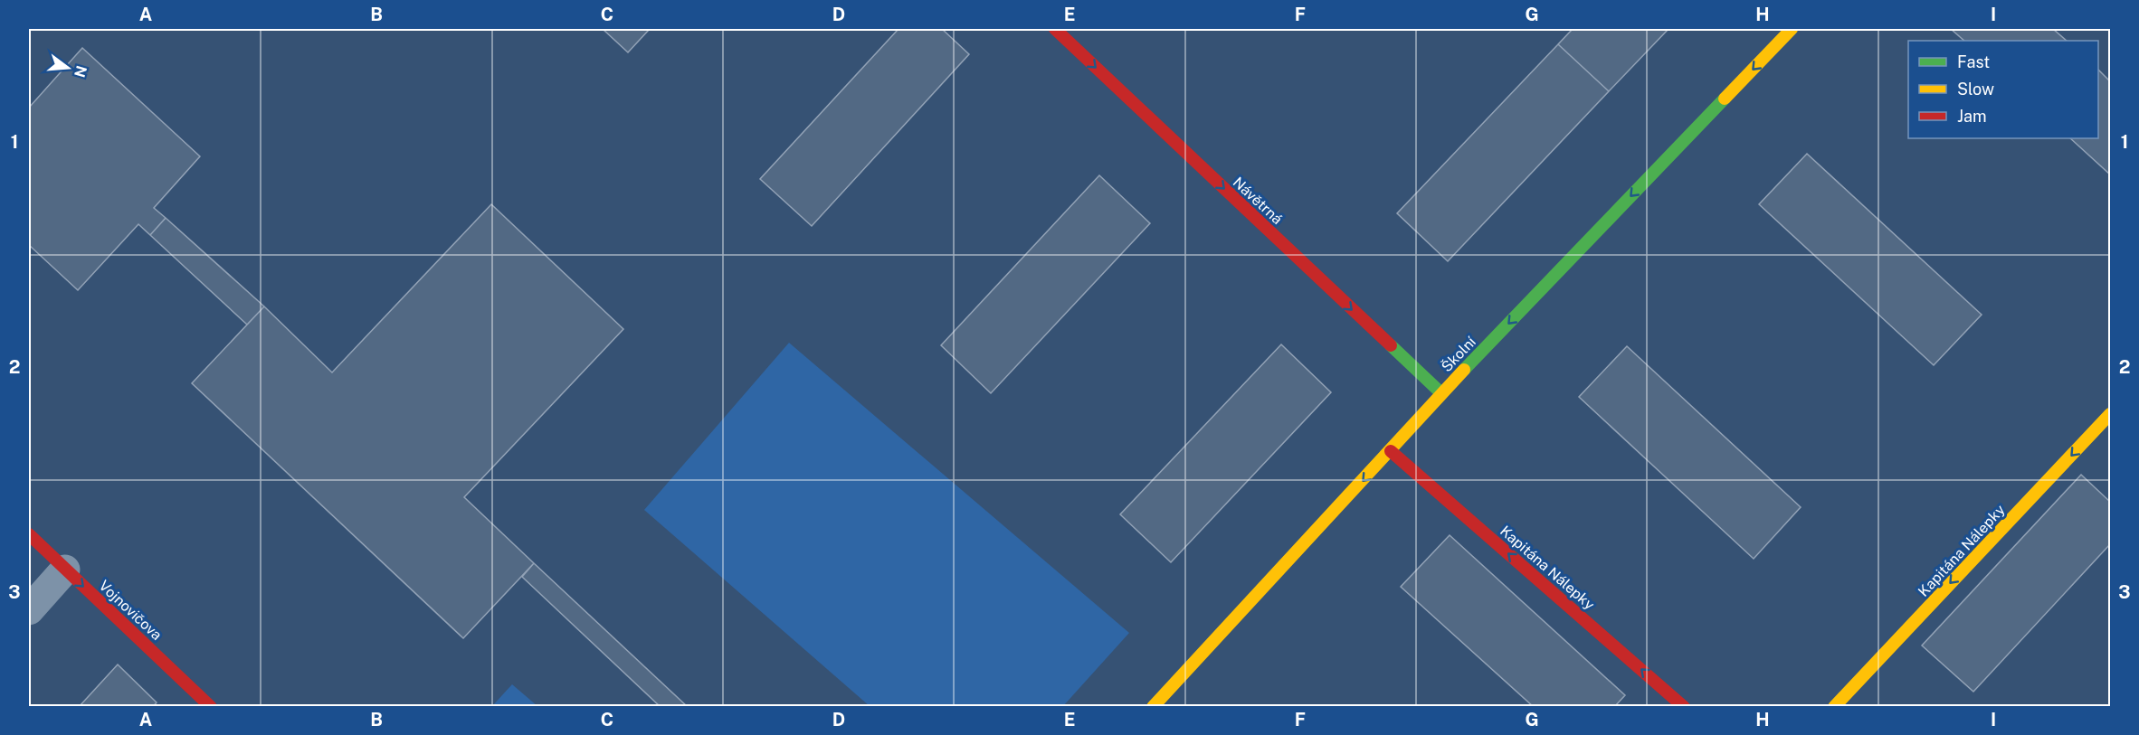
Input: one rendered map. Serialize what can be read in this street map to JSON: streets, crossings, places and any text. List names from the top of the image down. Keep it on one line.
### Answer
{"streets":{"street":["Návětrná","Školní","Kapitána Nálepky","Vojnovičova"]},"crossings":[["Návětrná","Školní"],["Školní","Kapitána Nálepky"]],"one_way":["Návětrná","Školní","Vojnovičova"],"legend":["Fast","Slow","Jam"],"north":"right","grid":{"columns":["A","B","C","D","E","F","G","H","I"],"rows":["1","2","3"]}}
